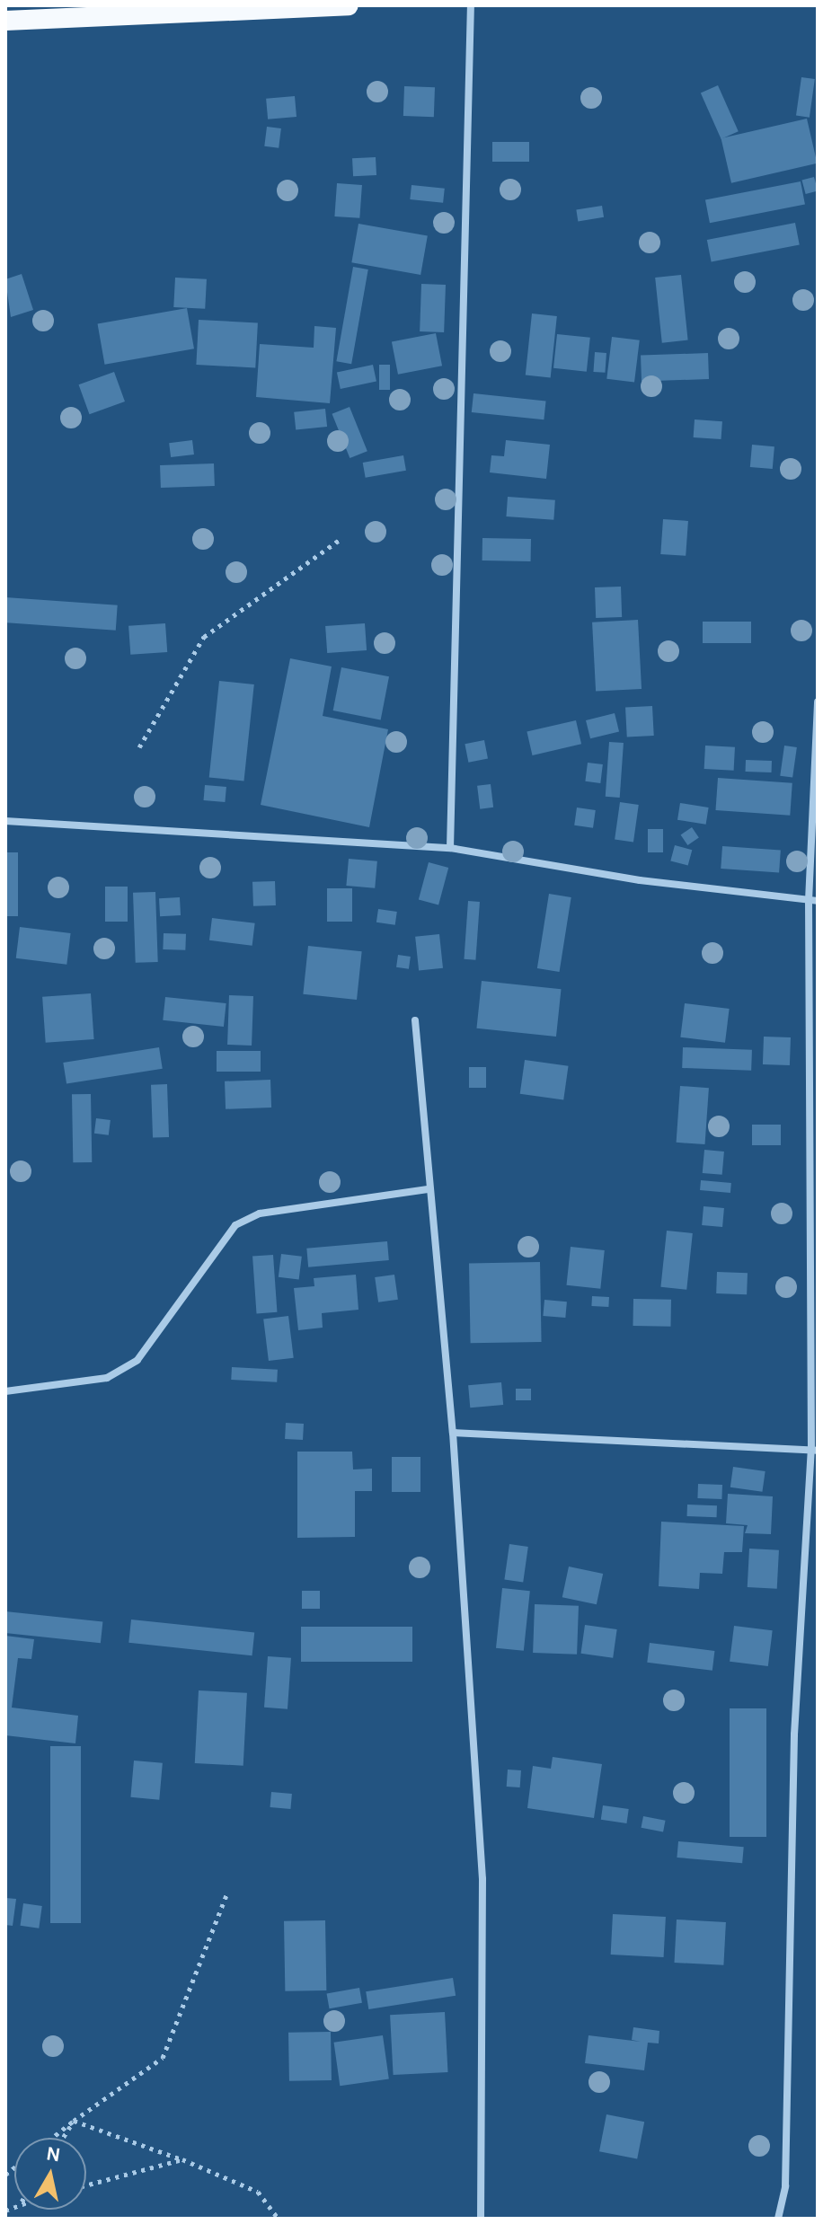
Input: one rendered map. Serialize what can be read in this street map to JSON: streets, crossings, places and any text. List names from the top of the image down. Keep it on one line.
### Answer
{"north":"top"}
